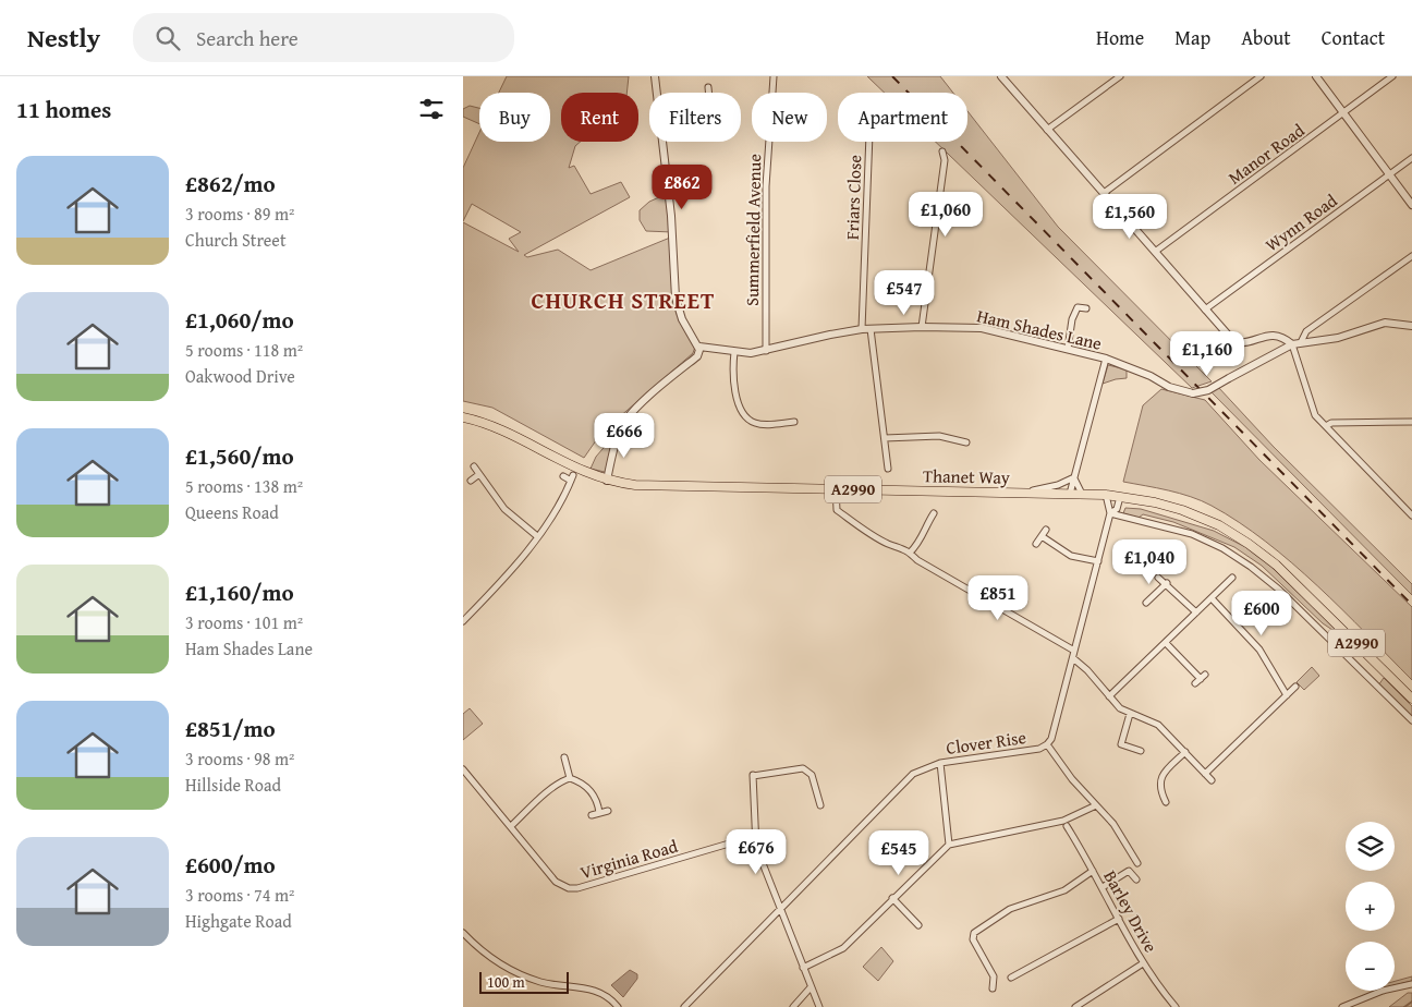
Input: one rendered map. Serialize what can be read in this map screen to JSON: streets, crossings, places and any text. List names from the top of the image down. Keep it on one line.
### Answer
{"streets":{"main road":["Thanet Way","A2990"],"street":["Manor Road","Friars Close","Wynn Road","Summerfield Avenue","Ham Shades Lane","Clover Rise","Virginia Road","Barley Drive"]},"crossings":[["Friars Close","Ham Shades Lane"],["Summerfield Avenue","Ham Shades Lane"],["Thanet Way","Clover Rise"]],"districts":["CHURCH STREET"],"scale_bar":"100 m","page":{"header":"Nestly","search":"Search here","nav":["Home","Map","About","Contact"],"heading":"11 homes","chip":["Buy","Rent","Filters","New","Apartment"],"list":[{"name":"£862/mo","note":"3 rooms · 89 m² · Church Street"},{"name":"£1,060/mo","note":"5 rooms · 118 m² · Oakwood Drive"},{"name":"£1,560/mo","note":"5 rooms · 138 m² · Queens Road"},{"name":"£1,160/mo","note":"3 rooms · 101 m² · Ham Shades Lane"},{"name":"£851/mo","note":"3 rooms · 98 m² · Hillside Road"},{"name":"£600/mo","note":"3 rooms · 74 m² · Highgate Road"}],"price":["£862","£1,060","£1,560","£547","£1,160","£666","£1,040","£851","£600","£676","£545"],"map_buttons":["+","−"],"scale":"100 m"}}
